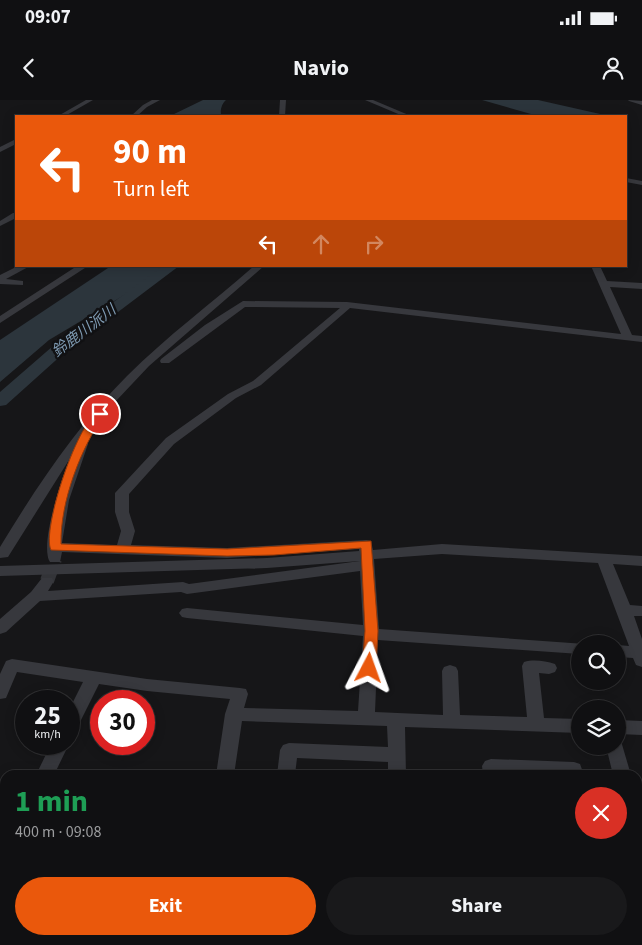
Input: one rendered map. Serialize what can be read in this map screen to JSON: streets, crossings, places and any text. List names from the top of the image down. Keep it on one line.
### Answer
{"water":["鈴鹿川派川"],"page":{"status":"09:07","header":"Navio","turn":["90 m","Turn left"],"speed":"25 km/h","limit":"30","heading":["1 min","400 m · 09:08"],"buttons":["Exit","Share"]}}
